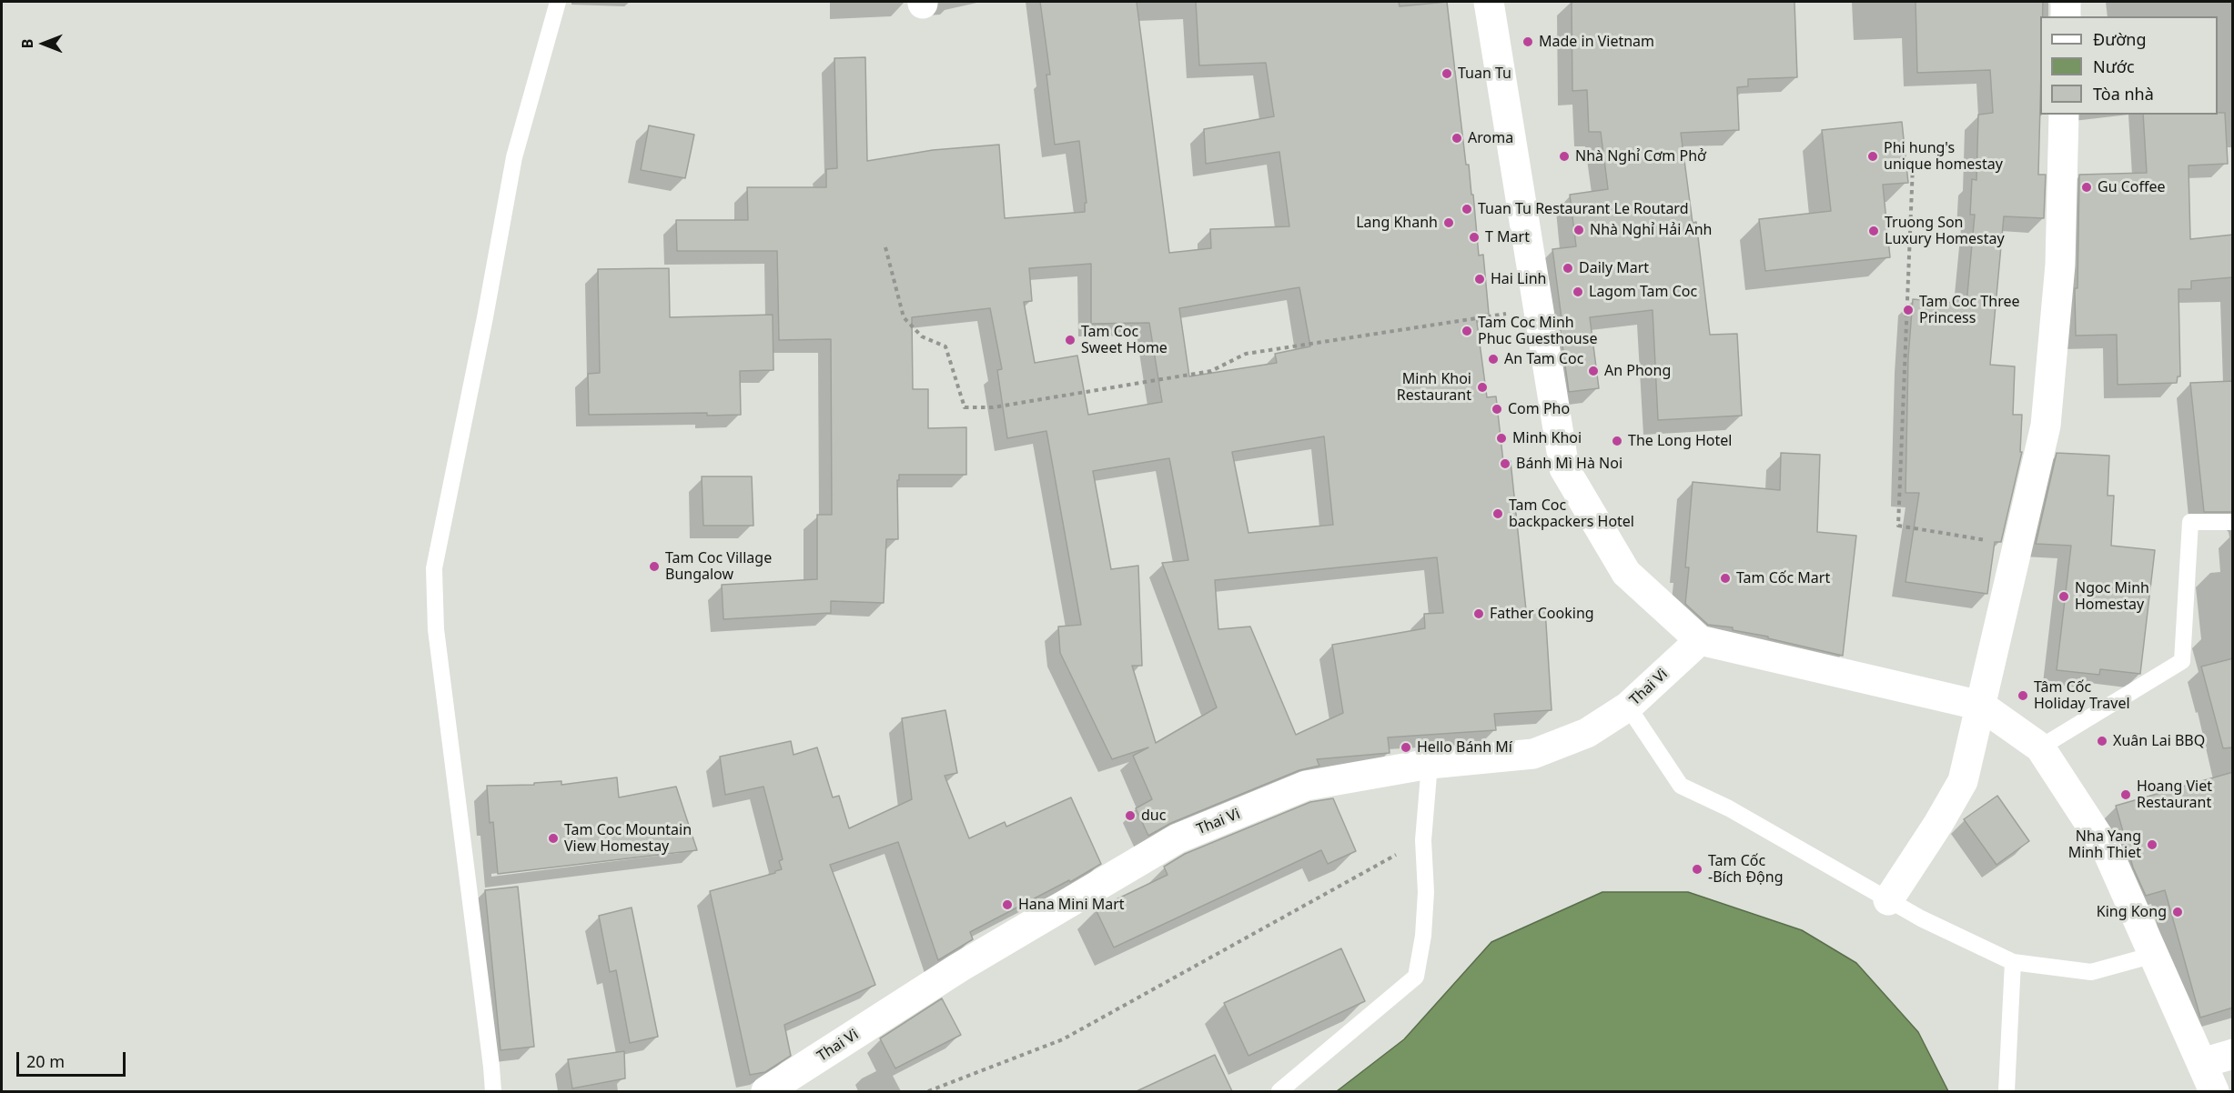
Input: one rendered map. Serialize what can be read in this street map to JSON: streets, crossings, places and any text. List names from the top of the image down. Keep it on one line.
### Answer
{"streets":{"street":["Thai Vi"]},"places":["Made in Vietnam","Tuan Tu","Aroma","Nhà Nghỉ Cơm Phở","Phi hung's unique homestay","Gu Coffee","Tuan Tu Restaurant Le Routard","Lang Khanh","Nhà Nghỉ Hải Anh","Truong Son Luxury Homestay","T Mart","Daily Mart","Hai Linh","Lagom Tam Coc","Tam Coc Three Princess","Tam Coc Minh Phuc Guesthouse","Tam Coc Sweet Home","An Tam Coc","An Phong","Minh Khoi Restaurant","Com Pho","Minh Khoi","The Long Hotel","Bánh Mì Hà Noi","Tam Coc backpackers Hotel","Tam Coc Village Bungalow","Tam Cốc Mart","Ngoc Minh Homestay","Father Cooking","Tâm Cốc Holiday Travel","Xuân Lai BBQ","Hello Bánh Mí","Hoang Viet Restaurant","duc","Tam Coc Mountain View Homestay","Nha Yang Minh Thiet","Tam Cốc -Bích Động","Hana Mini Mart","King Kong"],"legend":["Đường","Nước","Tòa nhà"],"scale_bar":"20 m","north":"left"}
